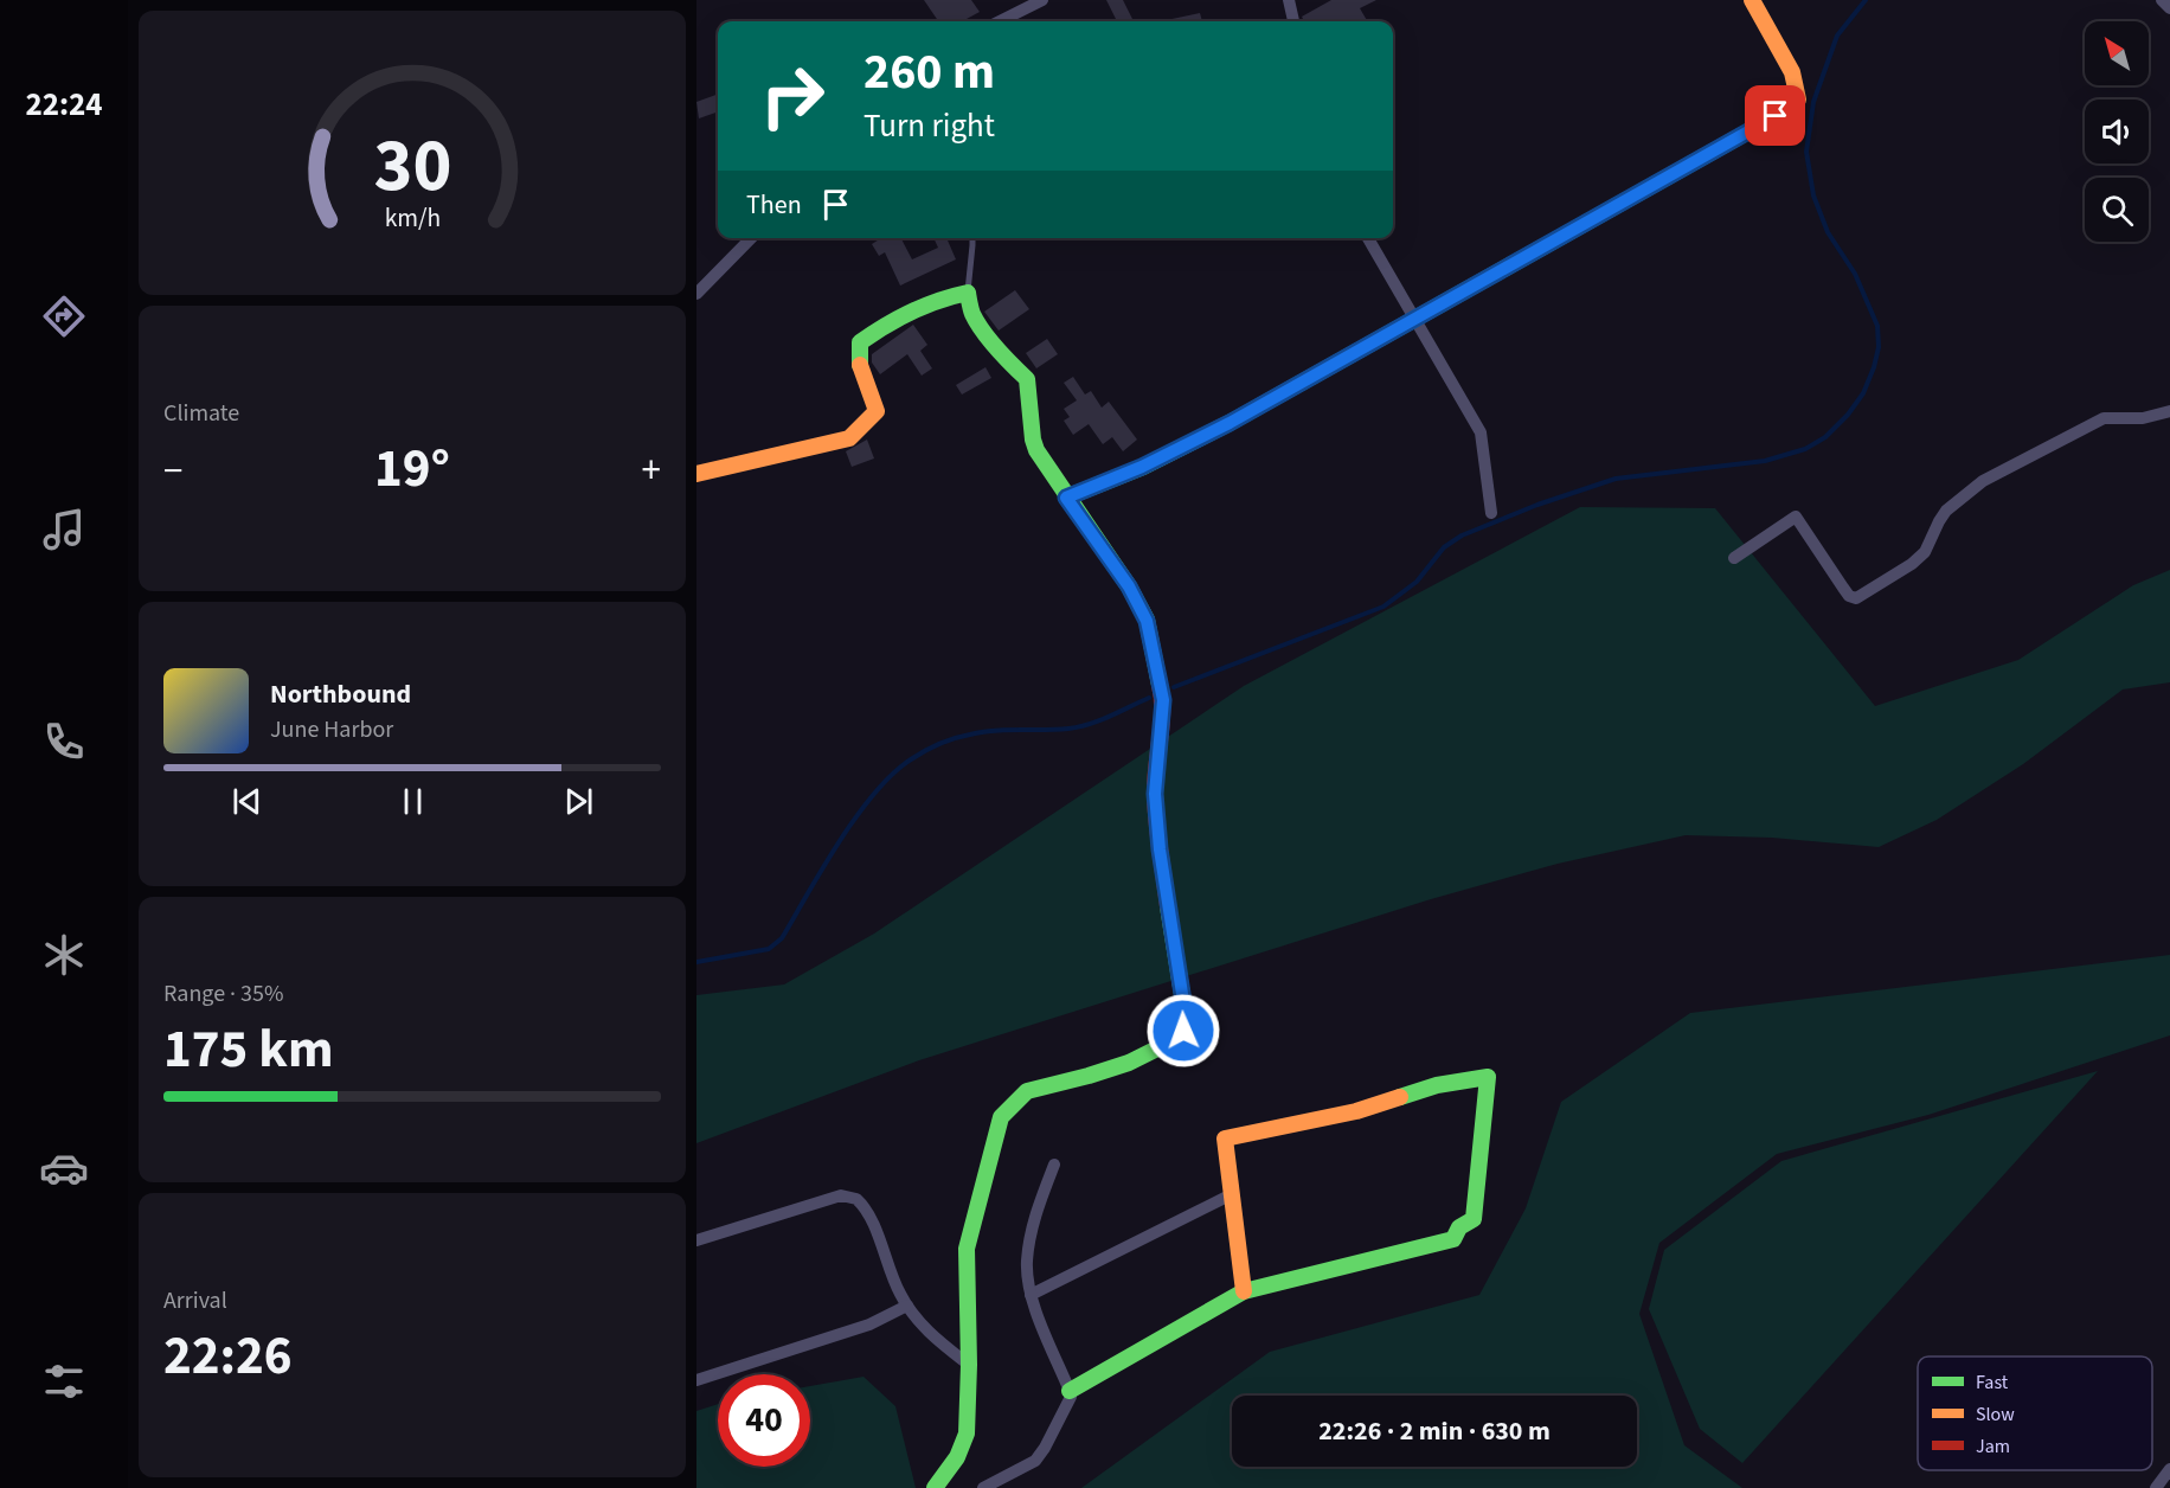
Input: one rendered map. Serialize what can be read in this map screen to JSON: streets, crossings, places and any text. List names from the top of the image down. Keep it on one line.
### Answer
{"legend":["Fast","Slow","Jam"],"north":"top left","page":{"tabs":"22:24","turn":["260 m","Turn right"],"then":"Then","tile":["Climate",["Range · 35%","175 km"],["Arrival","22:26"]],"heat":["−","19°","+"],"song":["Northbound","June Harbor"],"limit":"40","trip":"22:26 · 2 min · 630 m","gauge":["30","km/h"]}}
